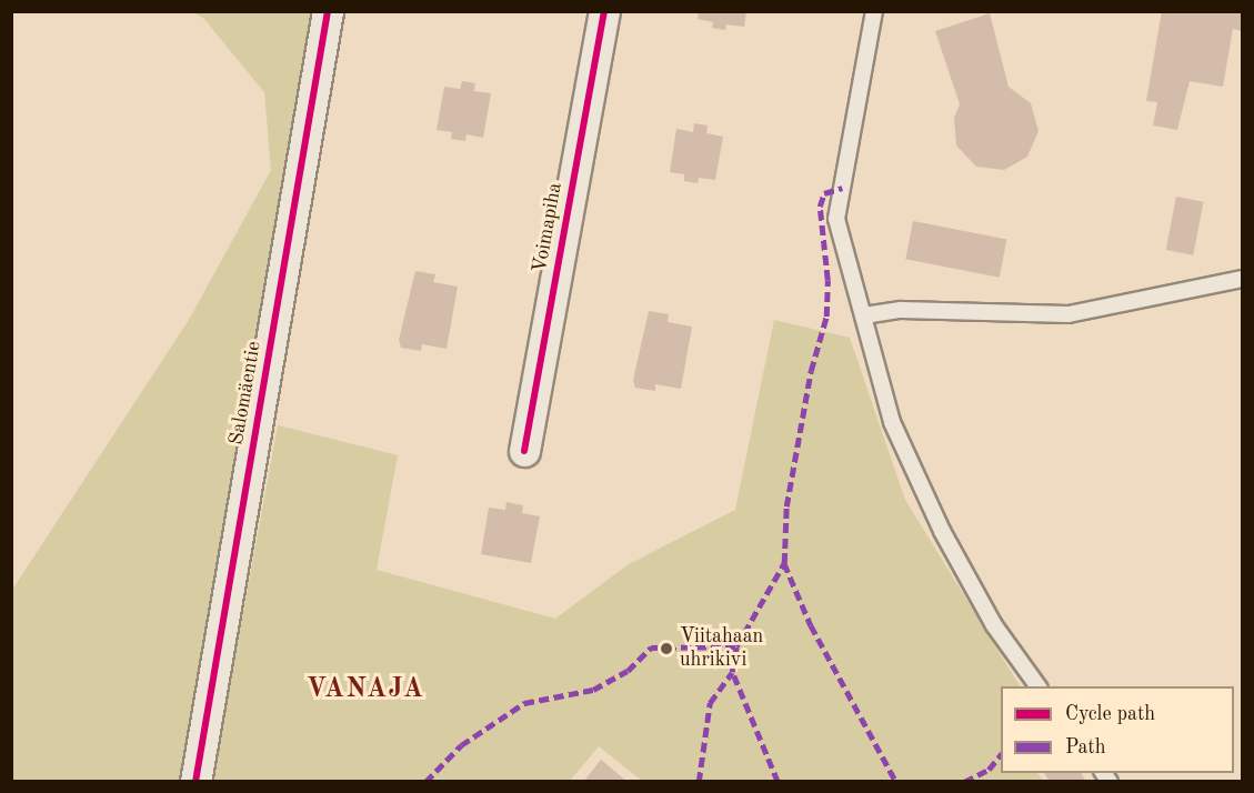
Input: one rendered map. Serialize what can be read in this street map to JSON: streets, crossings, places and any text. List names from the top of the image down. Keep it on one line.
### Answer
{"streets":{"street":["Voimapiha","Salomäentie"]},"districts":["VANAJA"],"places":["Viitahaan uhrikivi"],"legend":["Cycle path","Path"]}
